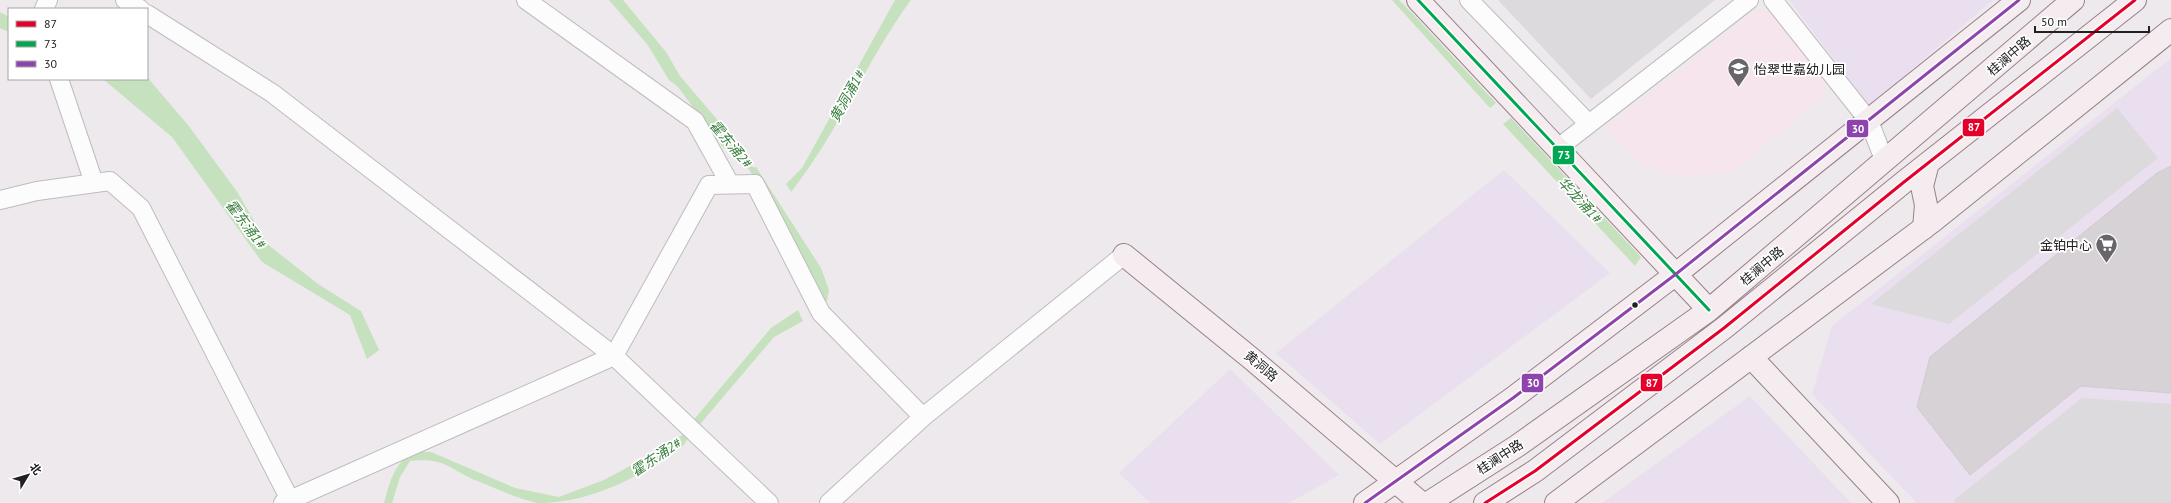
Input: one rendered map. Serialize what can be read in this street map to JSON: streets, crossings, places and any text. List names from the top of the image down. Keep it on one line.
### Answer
{"streets":{"main road":["桂澜中路","黄洞路"]},"water":["黄洞涌1#","霍东涌2#","华龙涌1#","霍东涌1#"],"places":{"school or university":["怡翠世嘉幼儿园"],"supermarket":["金铂中心"]},"lines":["transit line 87","transit line 73","transit line 30"],"legend":["87","73","30"],"scale_bar":"50 m","north":"top right"}
